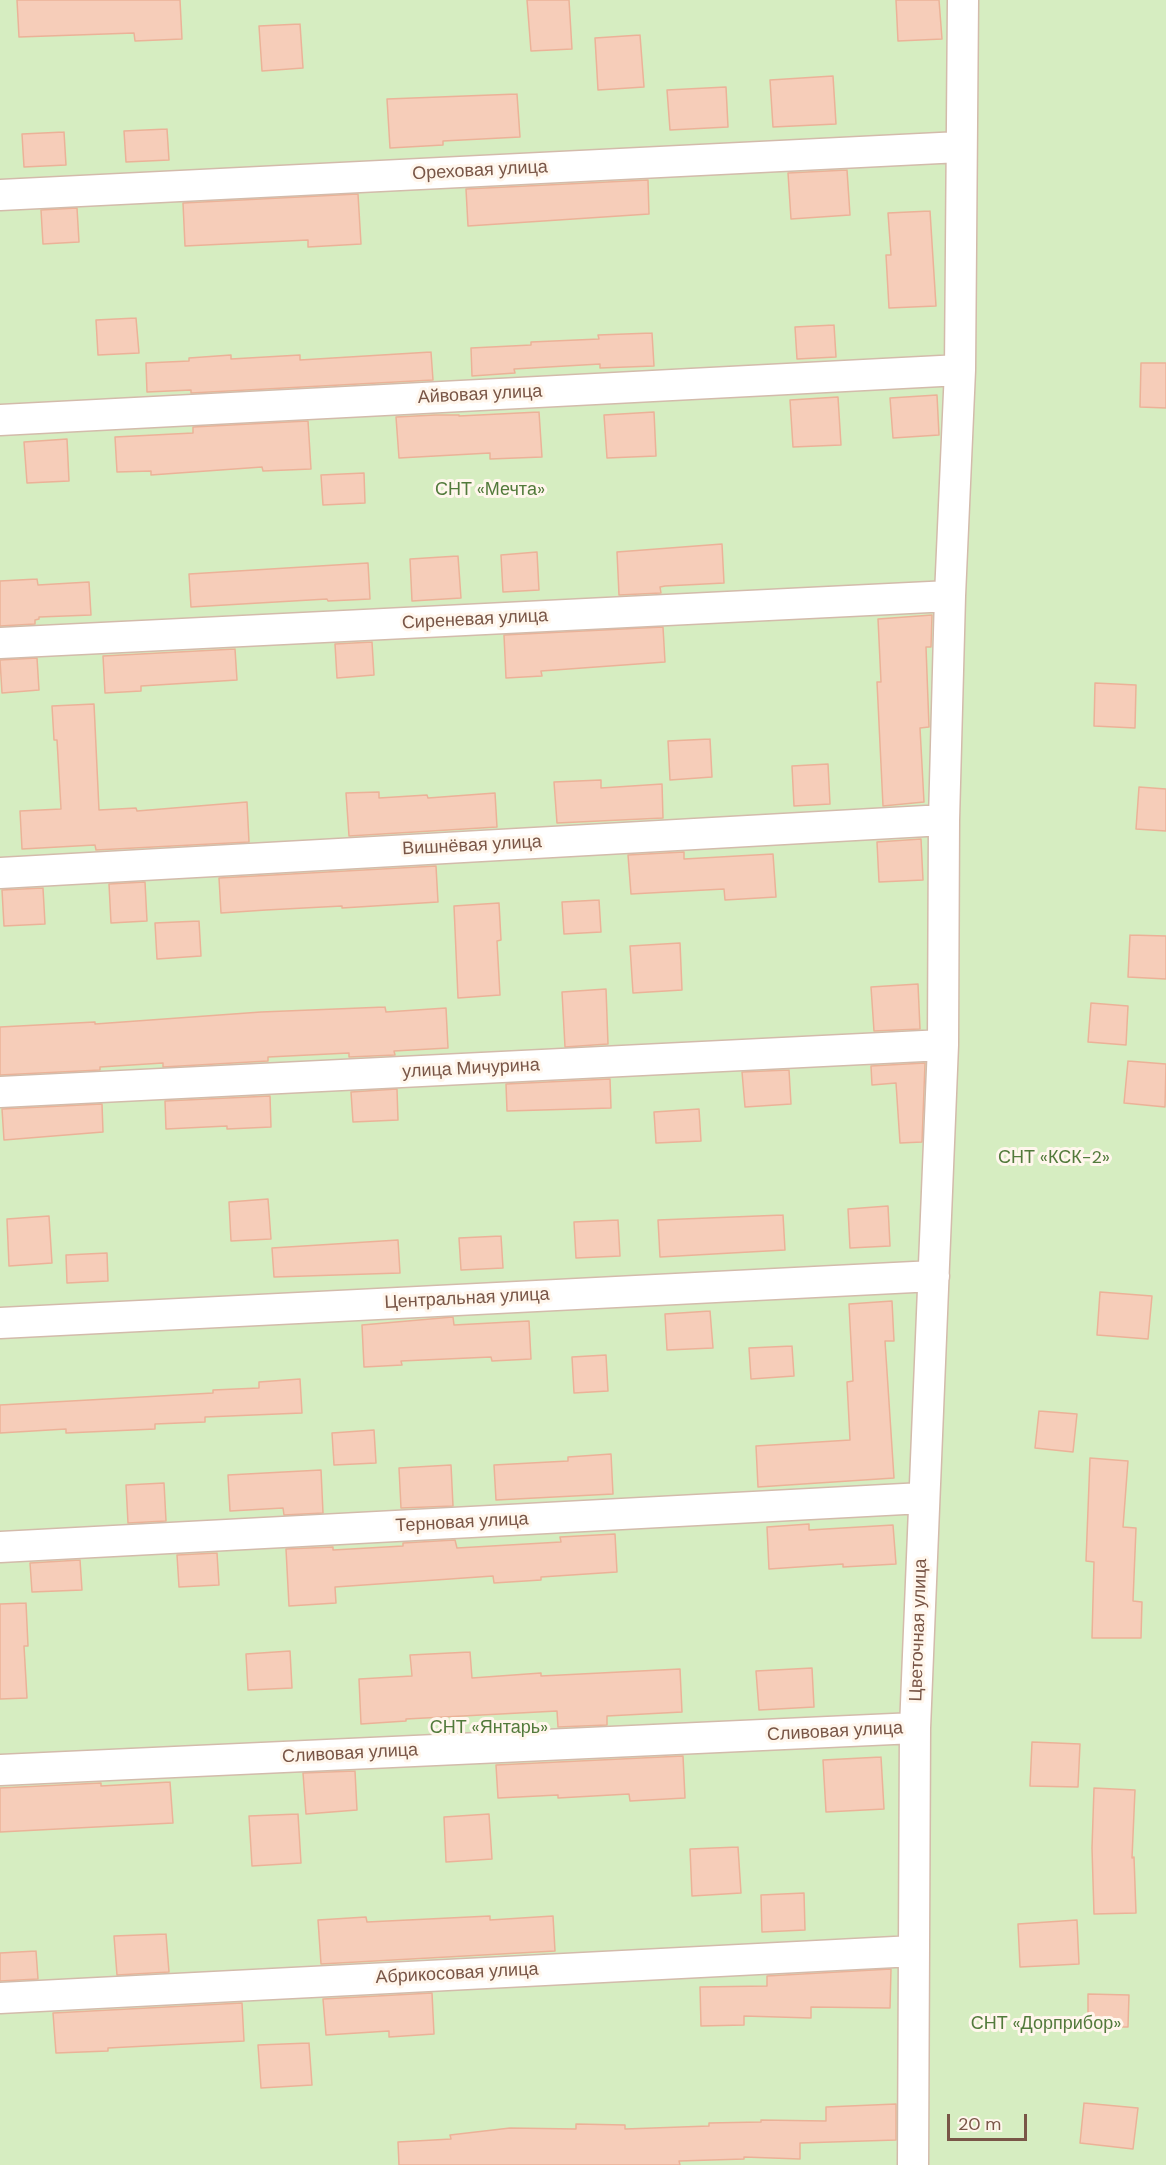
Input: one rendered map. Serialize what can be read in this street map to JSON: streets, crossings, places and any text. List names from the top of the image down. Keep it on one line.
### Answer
{"streets":{"street":["Ореховая улица","Айвовая улица","Сиреневая улица","Вишнёвая улица","улица Мичурина","Центральная улица","Терновая улица","Цветочная улица","Сливовая улица","Абрикосовая улица"]},"crossings":[["Ореховая улица","Цветочная улица"],["Айвовая улица","Цветочная улица"],["Сиреневая улица","Цветочная улица"],["Вишнёвая улица","Цветочная улица"],["улица Мичурина","Цветочная улица"],["Центральная улица","Цветочная улица"],["Терновая улица","Цветочная улица"],["Цветочная улица","Сливовая улица"],["Цветочная улица","Абрикосовая улица"]],"parks":["СНТ «Мечта»","СНТ «КСК-2»","СНТ «Янтарь»","СНТ «Дорприбор»"],"scale_bar":"20 m"}
